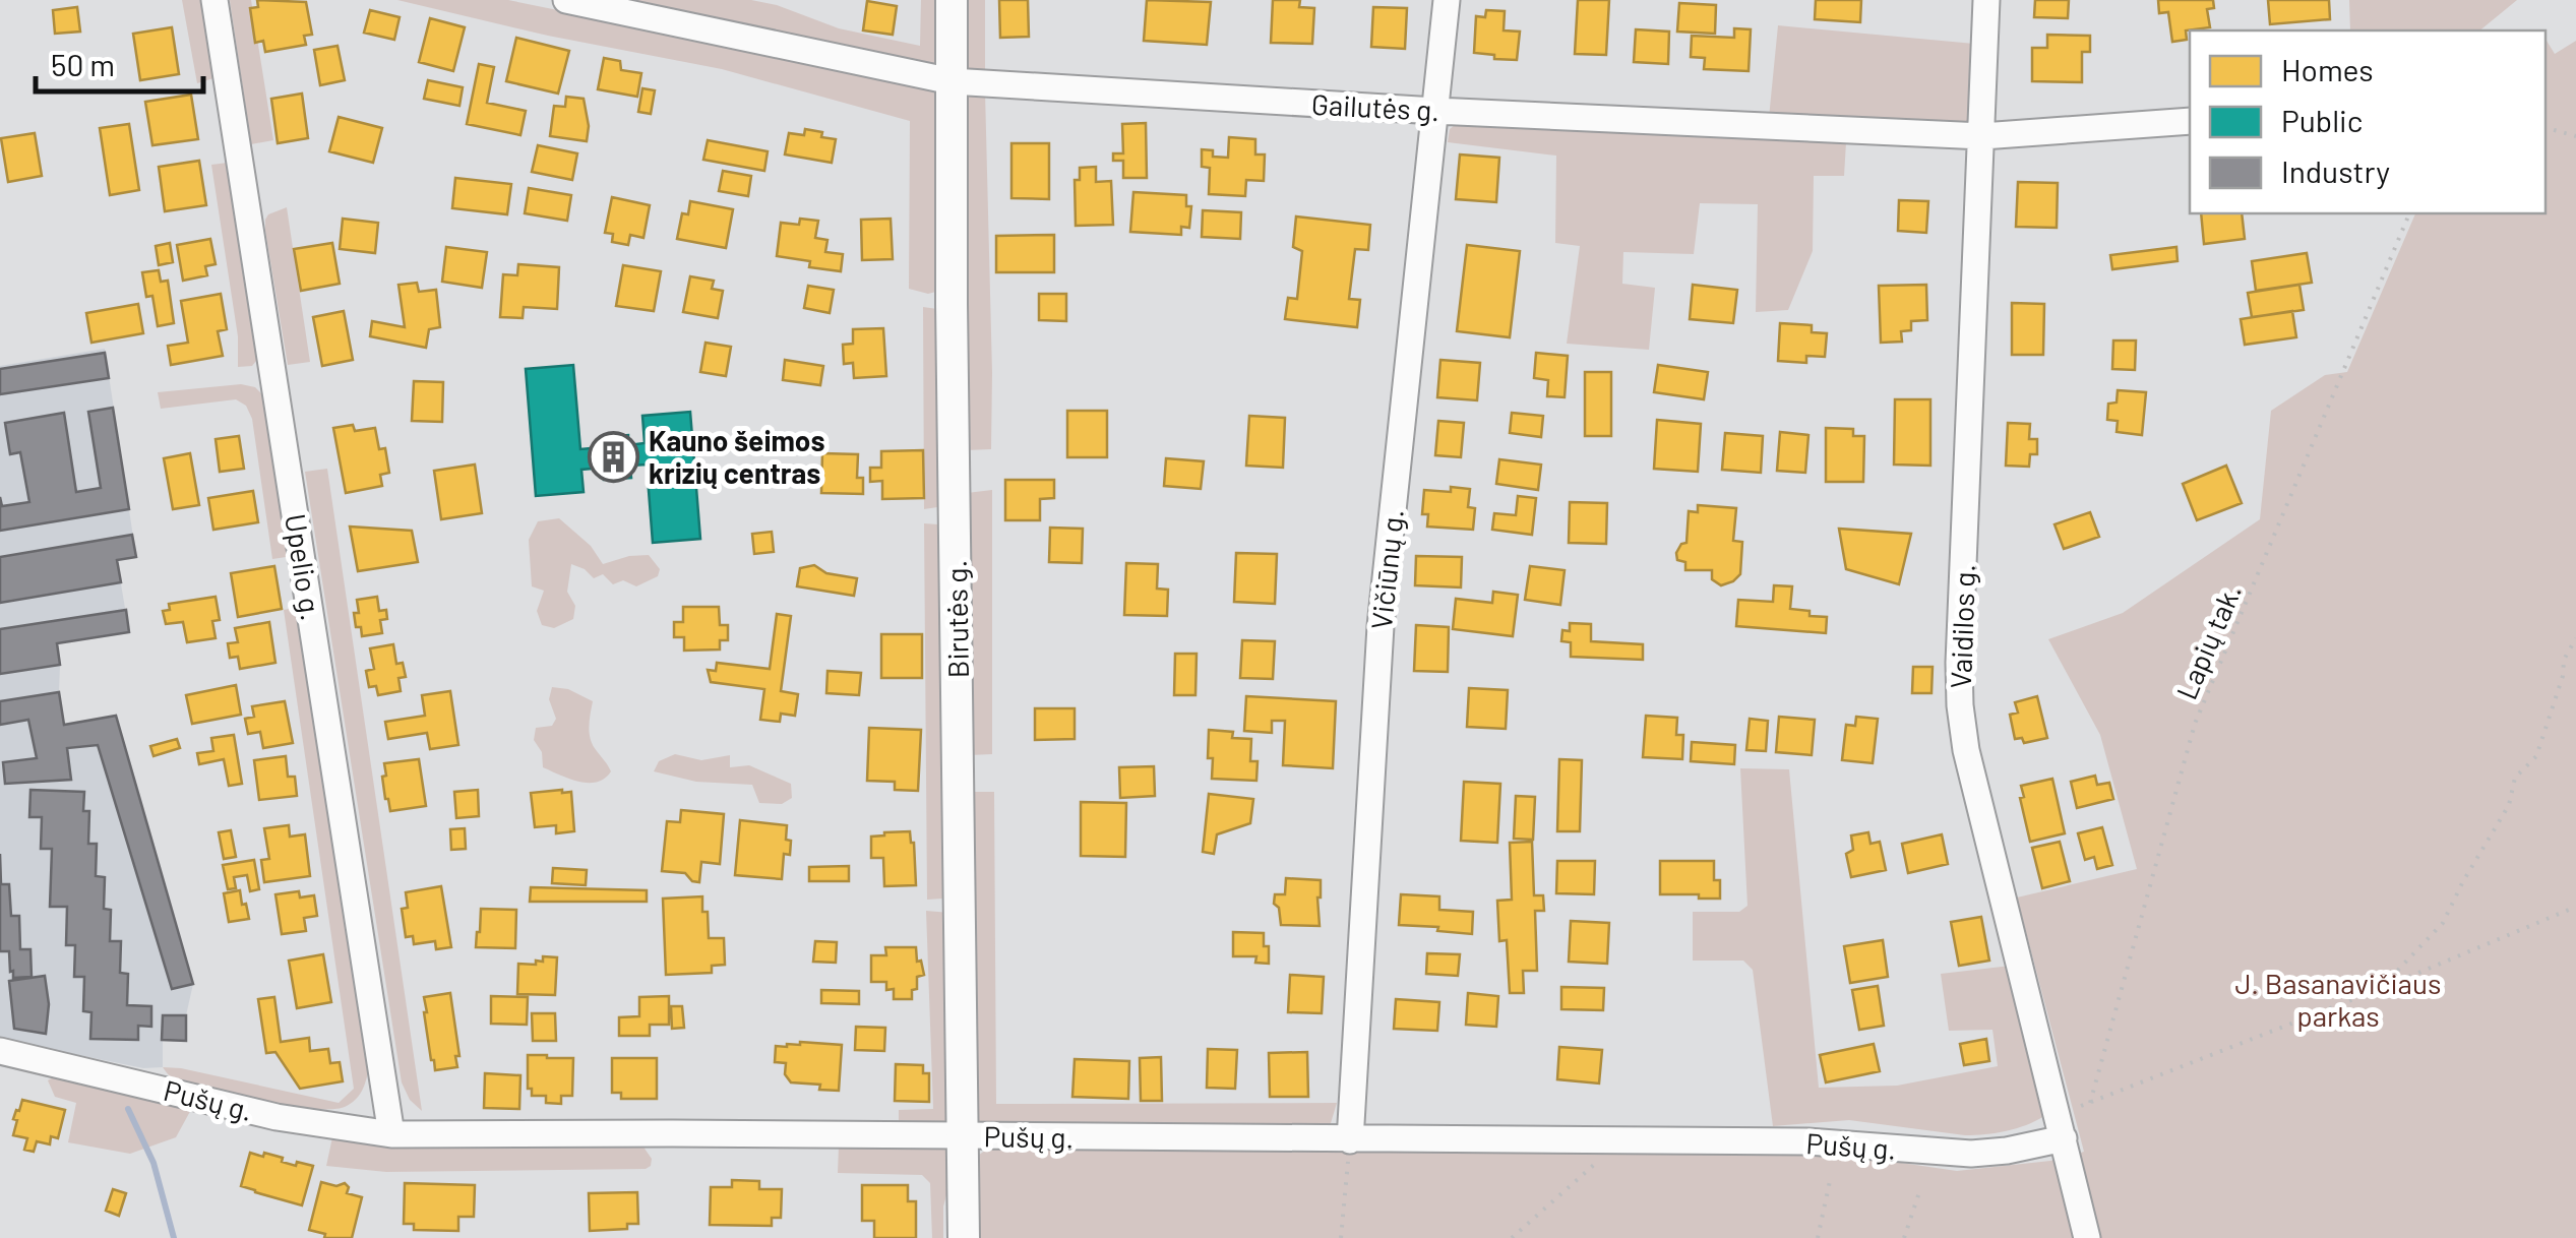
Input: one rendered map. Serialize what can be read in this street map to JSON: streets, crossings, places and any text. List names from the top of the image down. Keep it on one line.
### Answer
{"streets":{"street":["Gailutės g.","Upelio g.","Vičiūnų g.","Birutės g.","Vaidilos g.","Pušų g."],"path":["Lapių tak."]},"crossings":[["Gailutės g.","Vičiūnų g."],["Gailutės g.","Birutės g."],["Gailutės g.","Vaidilos g."],["Upelio g.","Pušų g."],["Vičiūnų g.","Pušų g."],["Birutės g.","Pušų g."],["Vaidilos g.","Pušų g."]],"parks":["J. Basanavičiaus parkas"],"places":{"building":["Kauno šeimos krizių centras"]},"legend":["Homes","Public","Industry"],"scale_bar":"50 m"}
